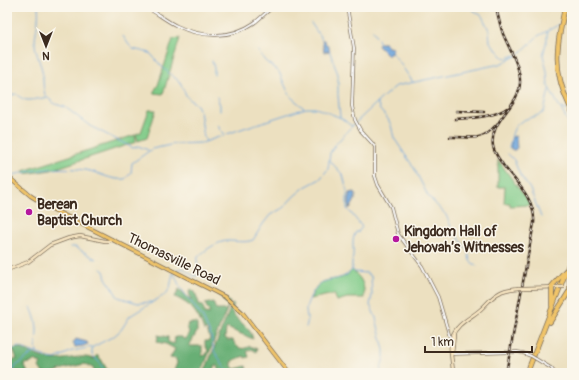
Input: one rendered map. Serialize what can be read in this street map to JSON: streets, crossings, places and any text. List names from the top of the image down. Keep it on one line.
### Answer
{"streets":{"main road":["Thomasville Road"]},"places":["Berean Baptist Church","Kingdom Hall of Jehovah’s Witnesses"],"scale_bar":"1 km","north":"bottom"}
